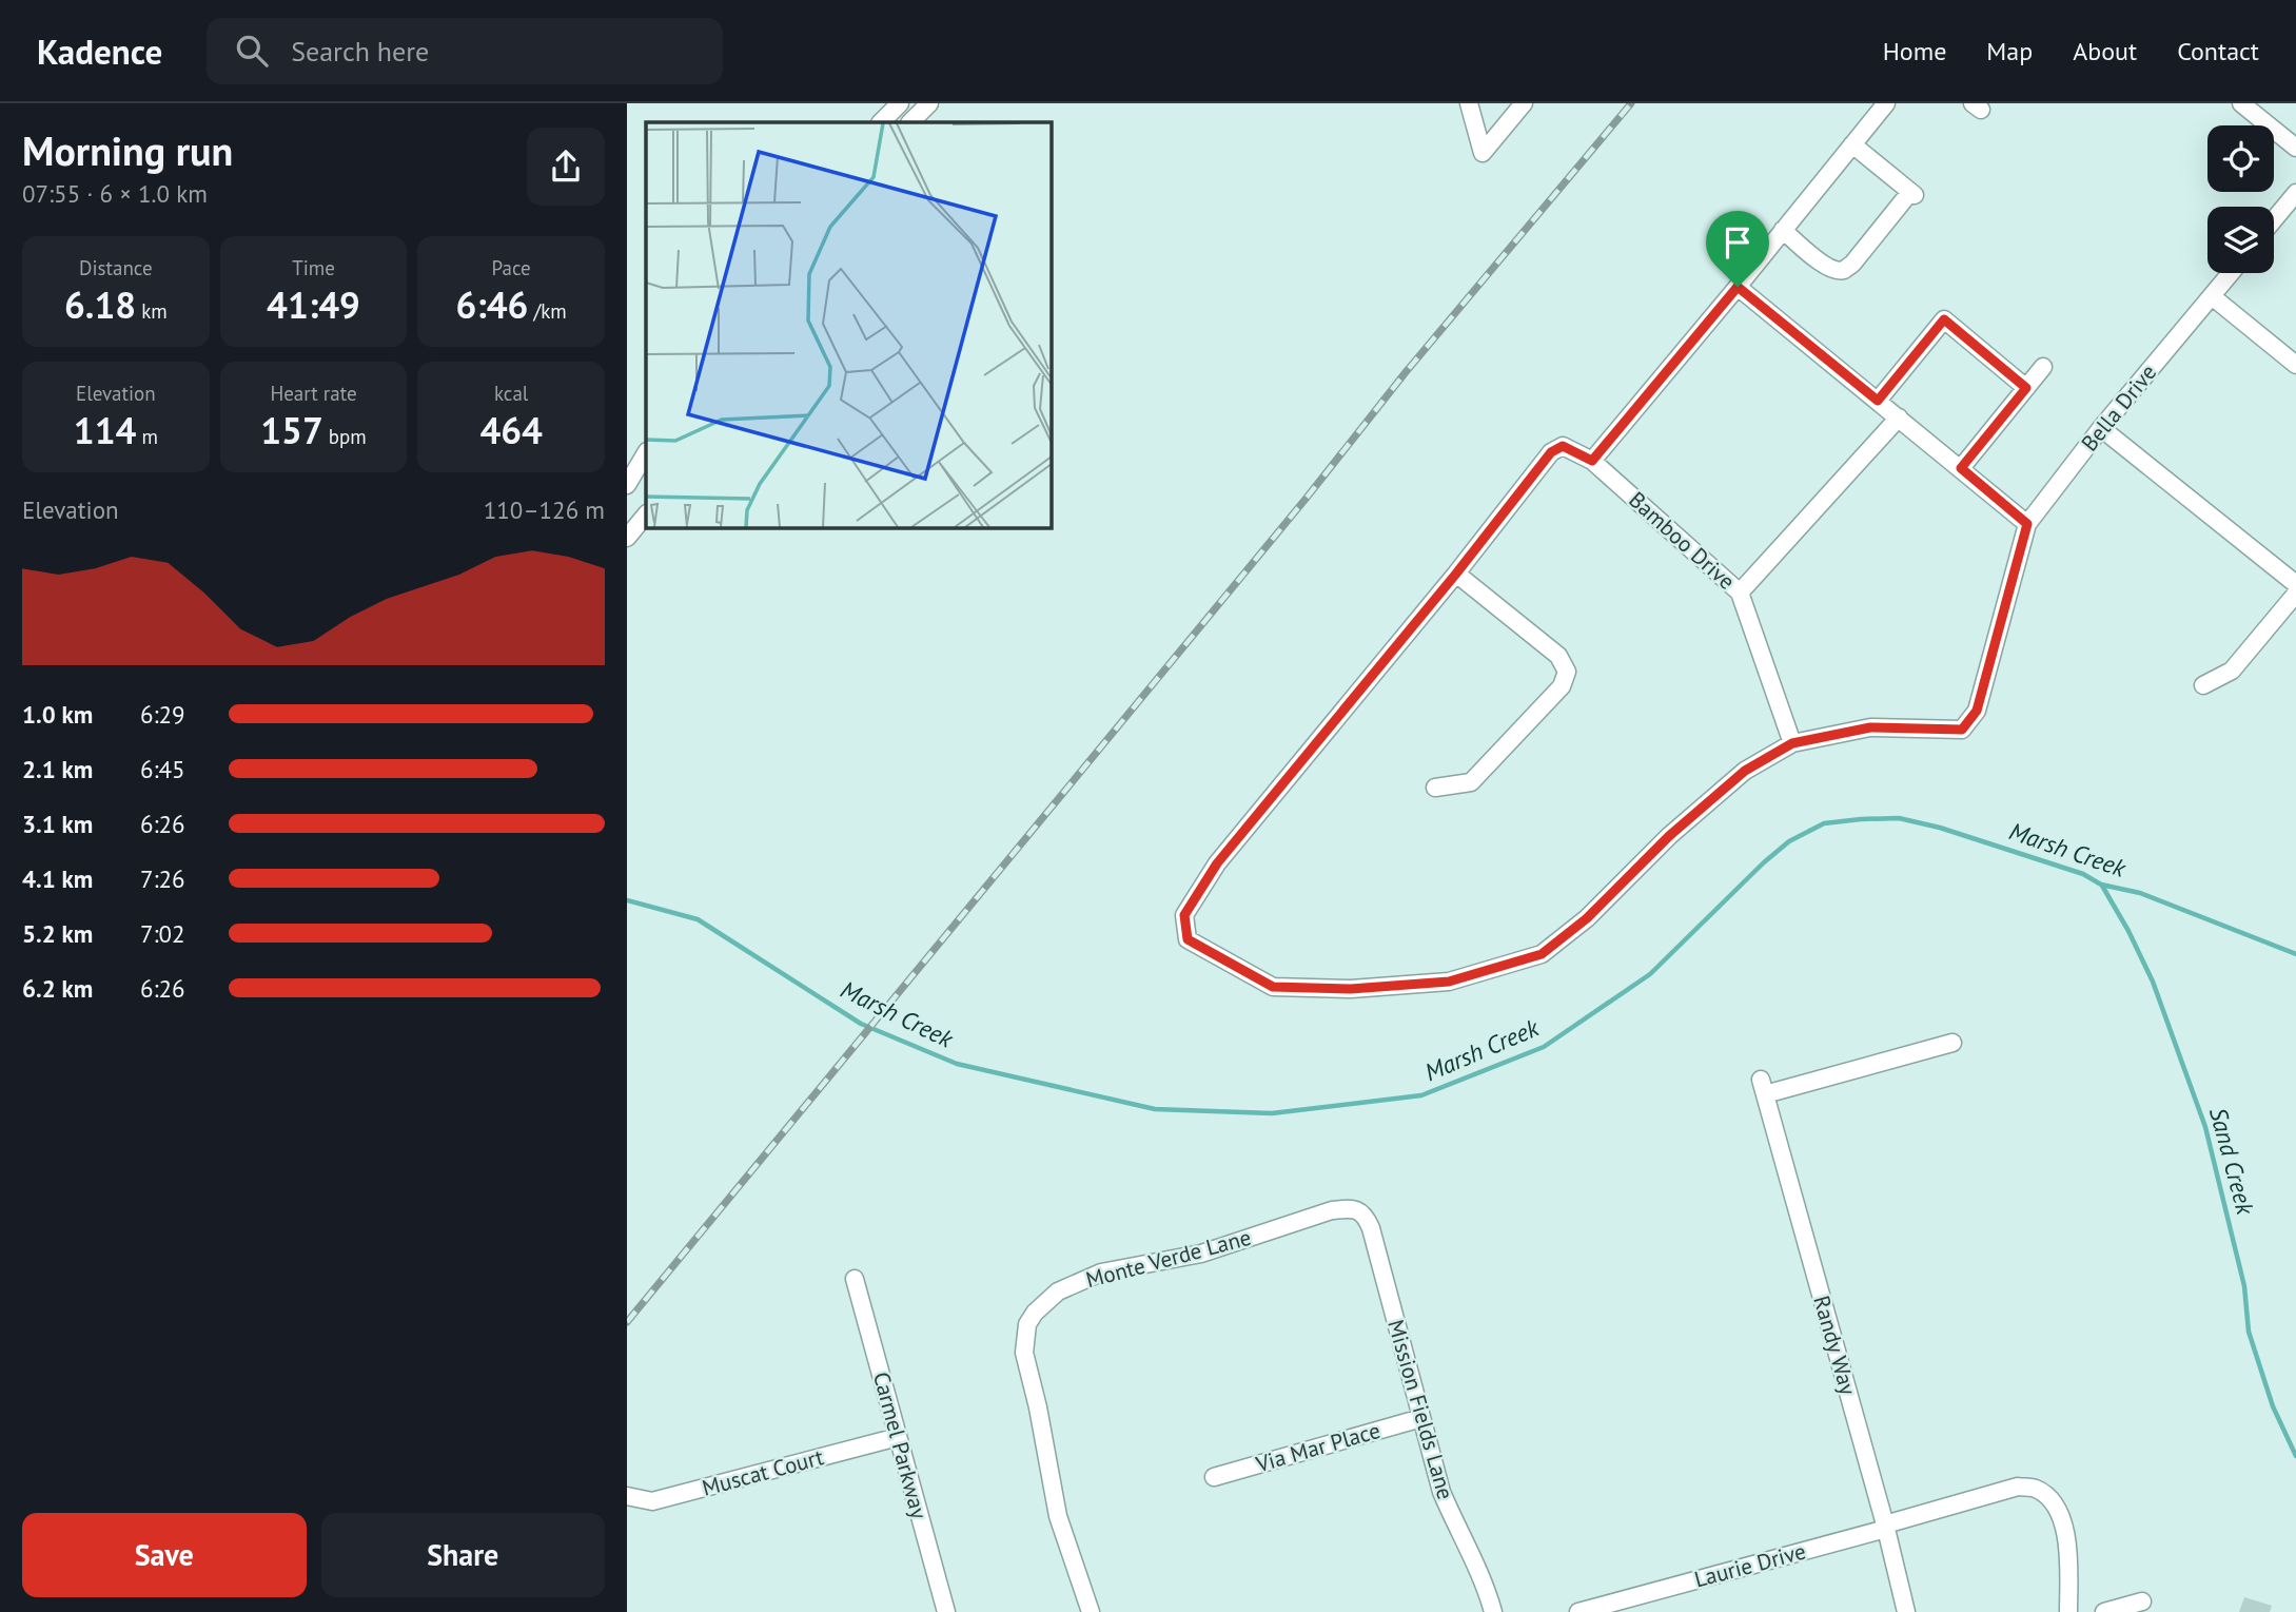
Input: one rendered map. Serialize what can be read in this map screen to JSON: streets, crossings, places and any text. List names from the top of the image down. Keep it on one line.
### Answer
{"streets":{"street":["Bella Drive","Bamboo Drive","Monte Verde Lane","Randy Way","Mission Fields Lane","Carmel Parkway","Via Mar Place","Muscat Court","Laurie Drive"]},"crossings":[["Bella Drive","Bamboo Drive"],["Monte Verde Lane","Mission Fields Lane"],["Randy Way","Laurie Drive"],["Mission Fields Lane","Via Mar Place"],["Carmel Parkway","Muscat Court"]],"water":["Marsh Creek","Sand Creek"],"page":{"header":"Kadence","search":"Search here","nav":["Home","Map","About","Contact"],"heading":["Morning run","07:55 · 6 × 1.0 km"],"stats":[["Distance","6.18 km"],["Time","41:49"],["Pace","6:46 /km"],["Elevation","114 m"],["Heart rate","157 bpm"],["kcal","464"]],"chart":["Elevation","110–126 m"],"list":[{"name":"1.0 km","note":"6:29"},{"name":"2.1 km","note":"6:45"},{"name":"3.1 km","note":"6:26"},{"name":"4.1 km","note":"7:26"},{"name":"5.2 km","note":"7:02"},{"name":"6.2 km","note":"6:26"}],"buttons":["Save","Share"]}}
